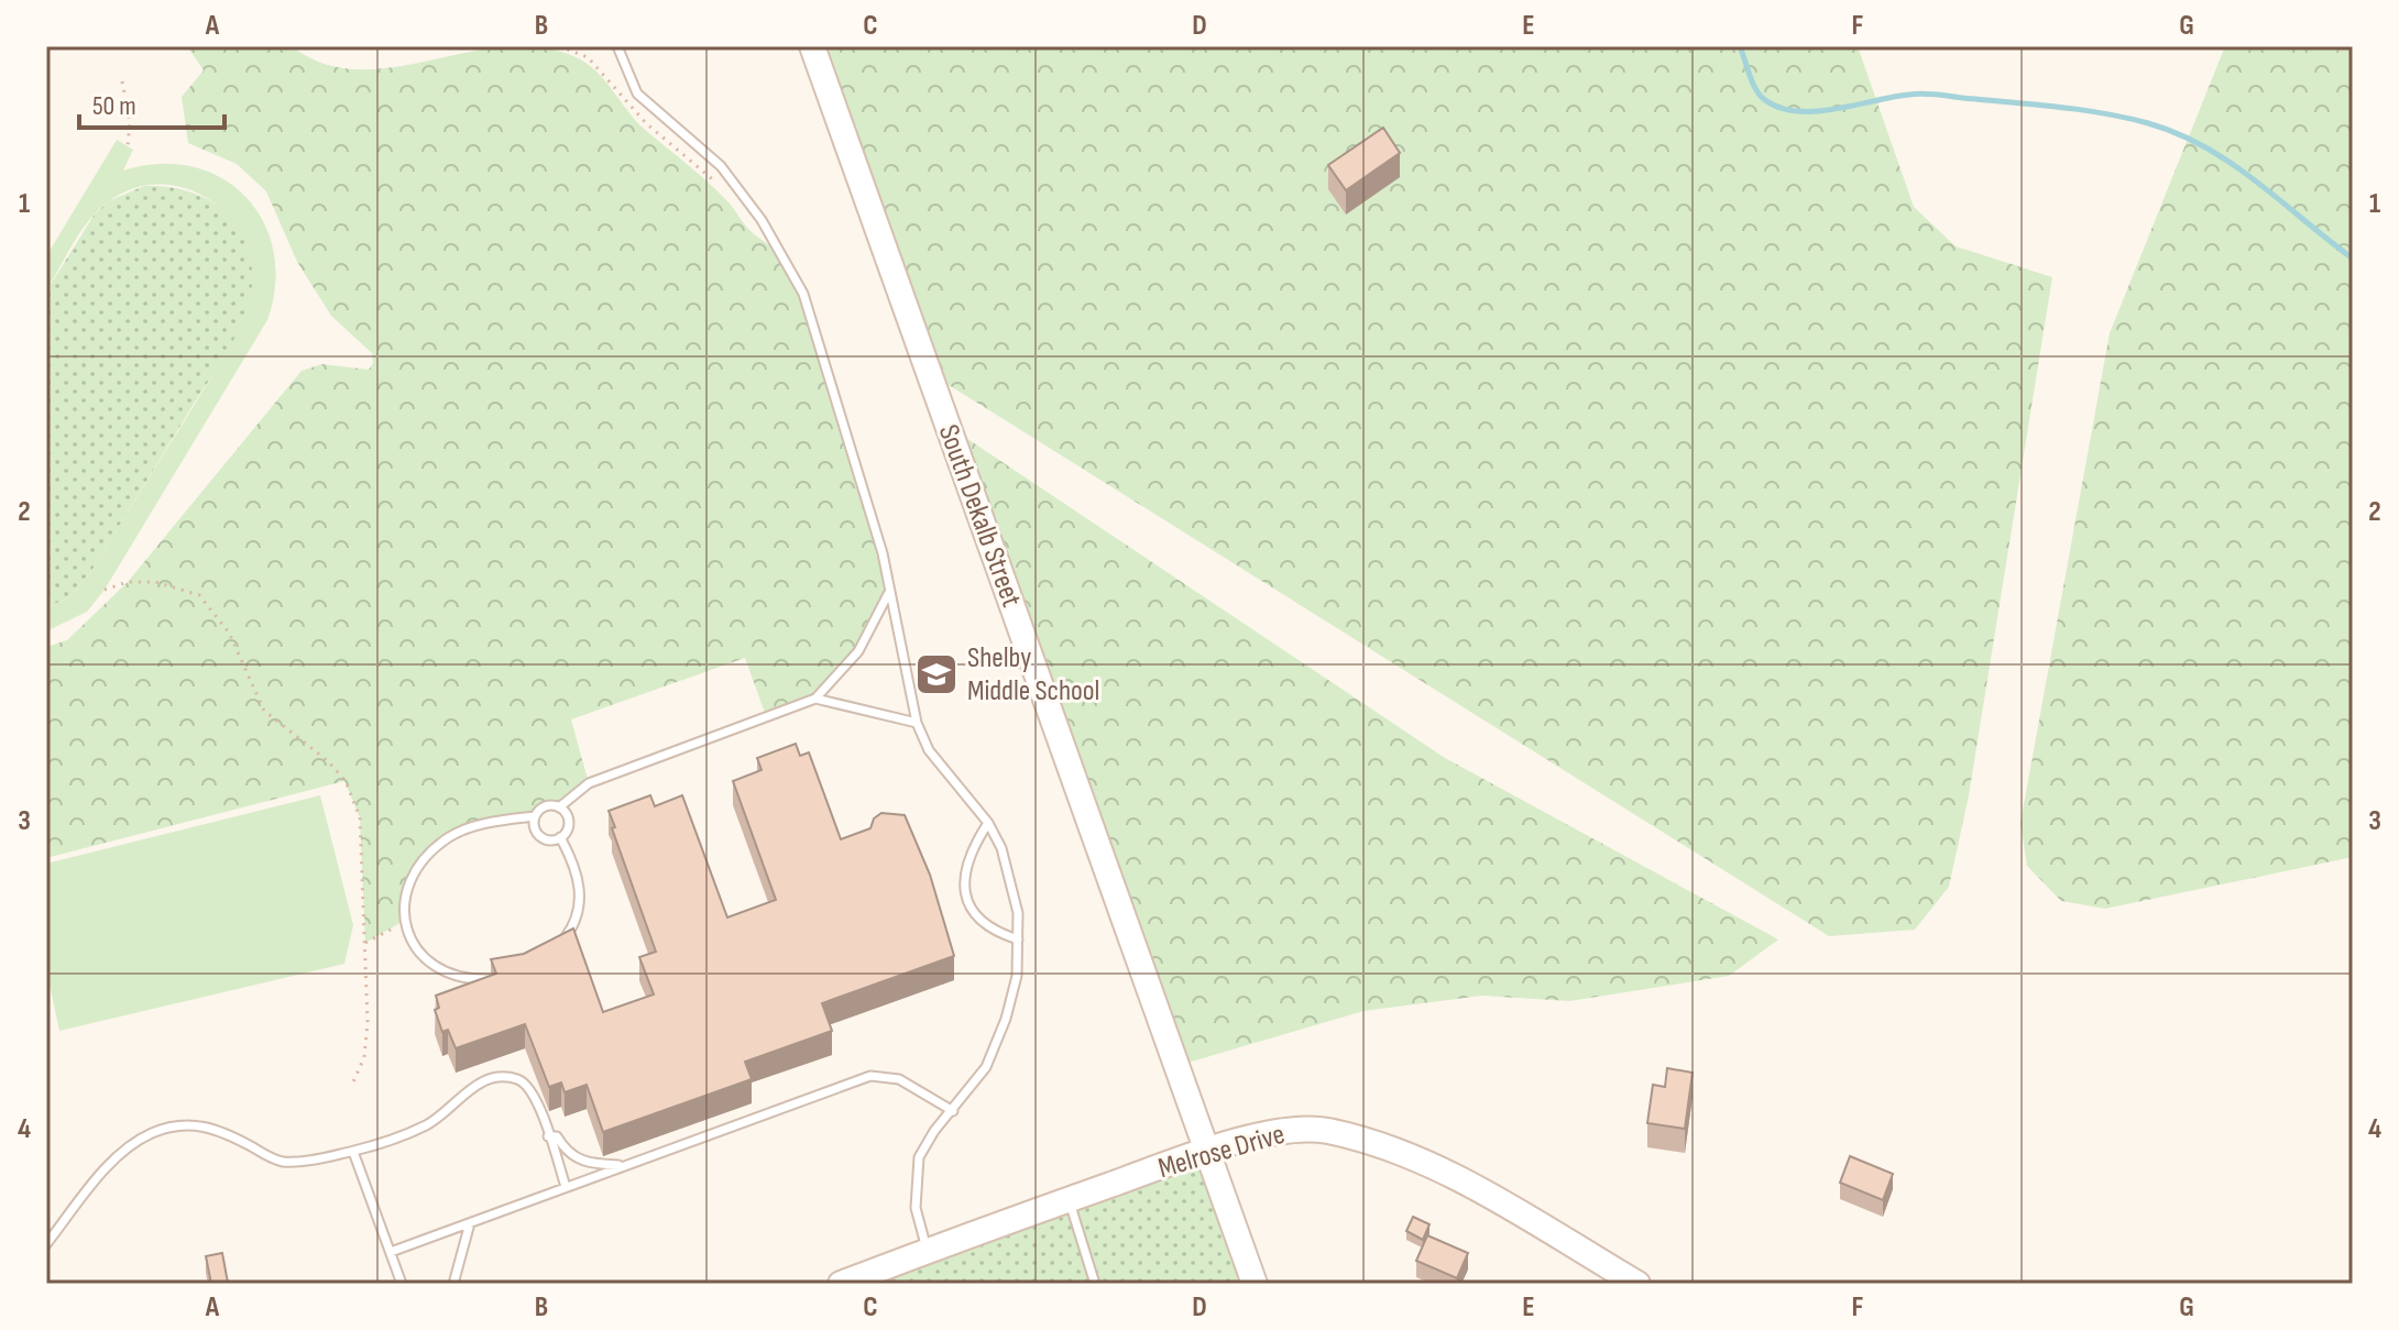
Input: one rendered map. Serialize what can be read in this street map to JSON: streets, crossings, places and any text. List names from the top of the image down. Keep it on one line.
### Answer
{"streets":{"main road":["South Dekalb Street","Melrose Drive"]},"crossings":[["South Dekalb Street","Melrose Drive"]],"places":{"school or university":["Shelby Middle School"]},"scale_bar":"50 m","grid":{"columns":["A","B","C","D","E","F","G"],"rows":["1","2","3","4"]}}
